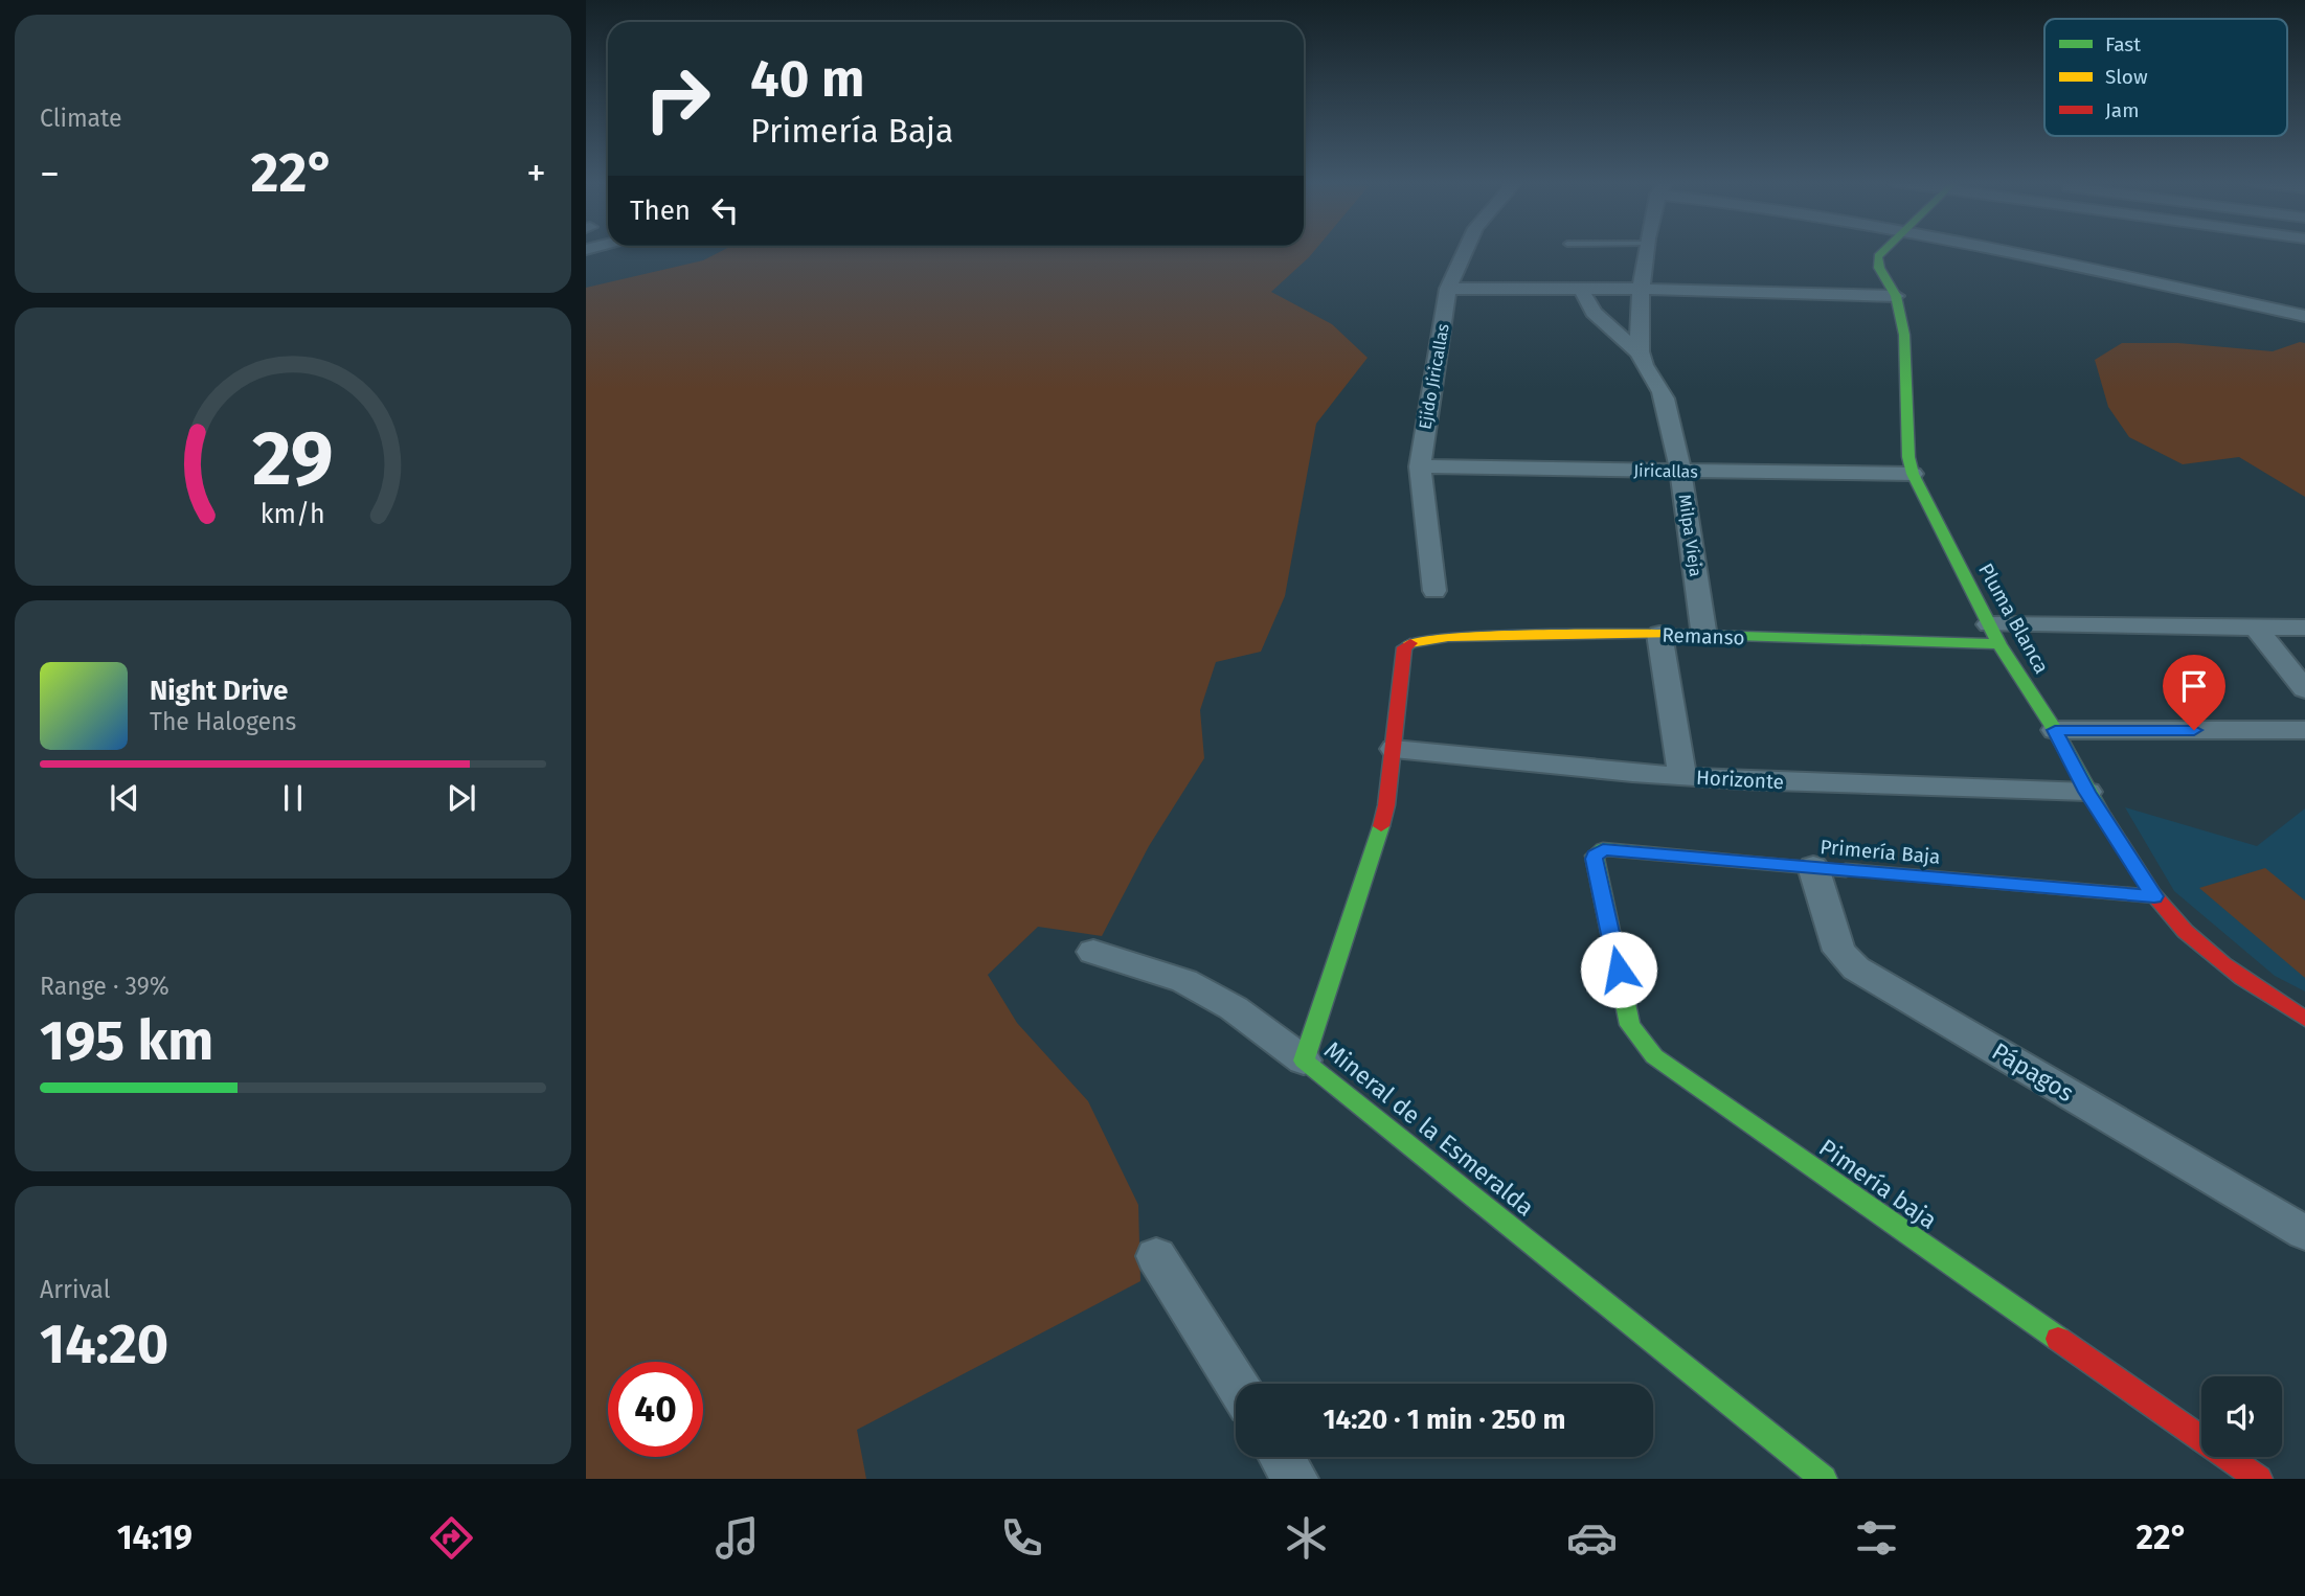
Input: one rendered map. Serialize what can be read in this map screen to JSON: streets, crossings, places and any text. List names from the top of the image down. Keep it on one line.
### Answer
{"streets":{"street":["Ejido Jiricallas","Jiricallas","Milpa Vieja","Pluma Blanca","Remanso","Horizonte","Primería Baja","Pápagos","Mineral de la Esmeralda","Pimería baja"]},"crossings":[["Ejido Jiricallas","Jiricallas"],["Jiricallas","Milpa Vieja"],["Jiricallas","Pluma Blanca"],["Milpa Vieja","Remanso"],["Pluma Blanca","Remanso"],["Pluma Blanca","Horizonte"],["Pluma Blanca","Primería Baja"],["Remanso","Mineral de la Esmeralda"],["Horizonte","Mineral de la Esmeralda"],["Primería Baja","Pápagos"],["Primería Baja","Pimería baja"]],"legend":["Fast","Slow","Jam"],"page":{"tile":["Climate",["Range · 39%","195 km"],["Arrival","14:20"]],"turn":["40 m","Primería Baja"],"heat":["−","22°","+"],"then":"Then","song":["Night Drive","The Halogens"],"limit":"40","trip":"14:20 · 1 min · 250 m","tabs":["14:19","22°"],"gauge":["29","km/h"]}}
